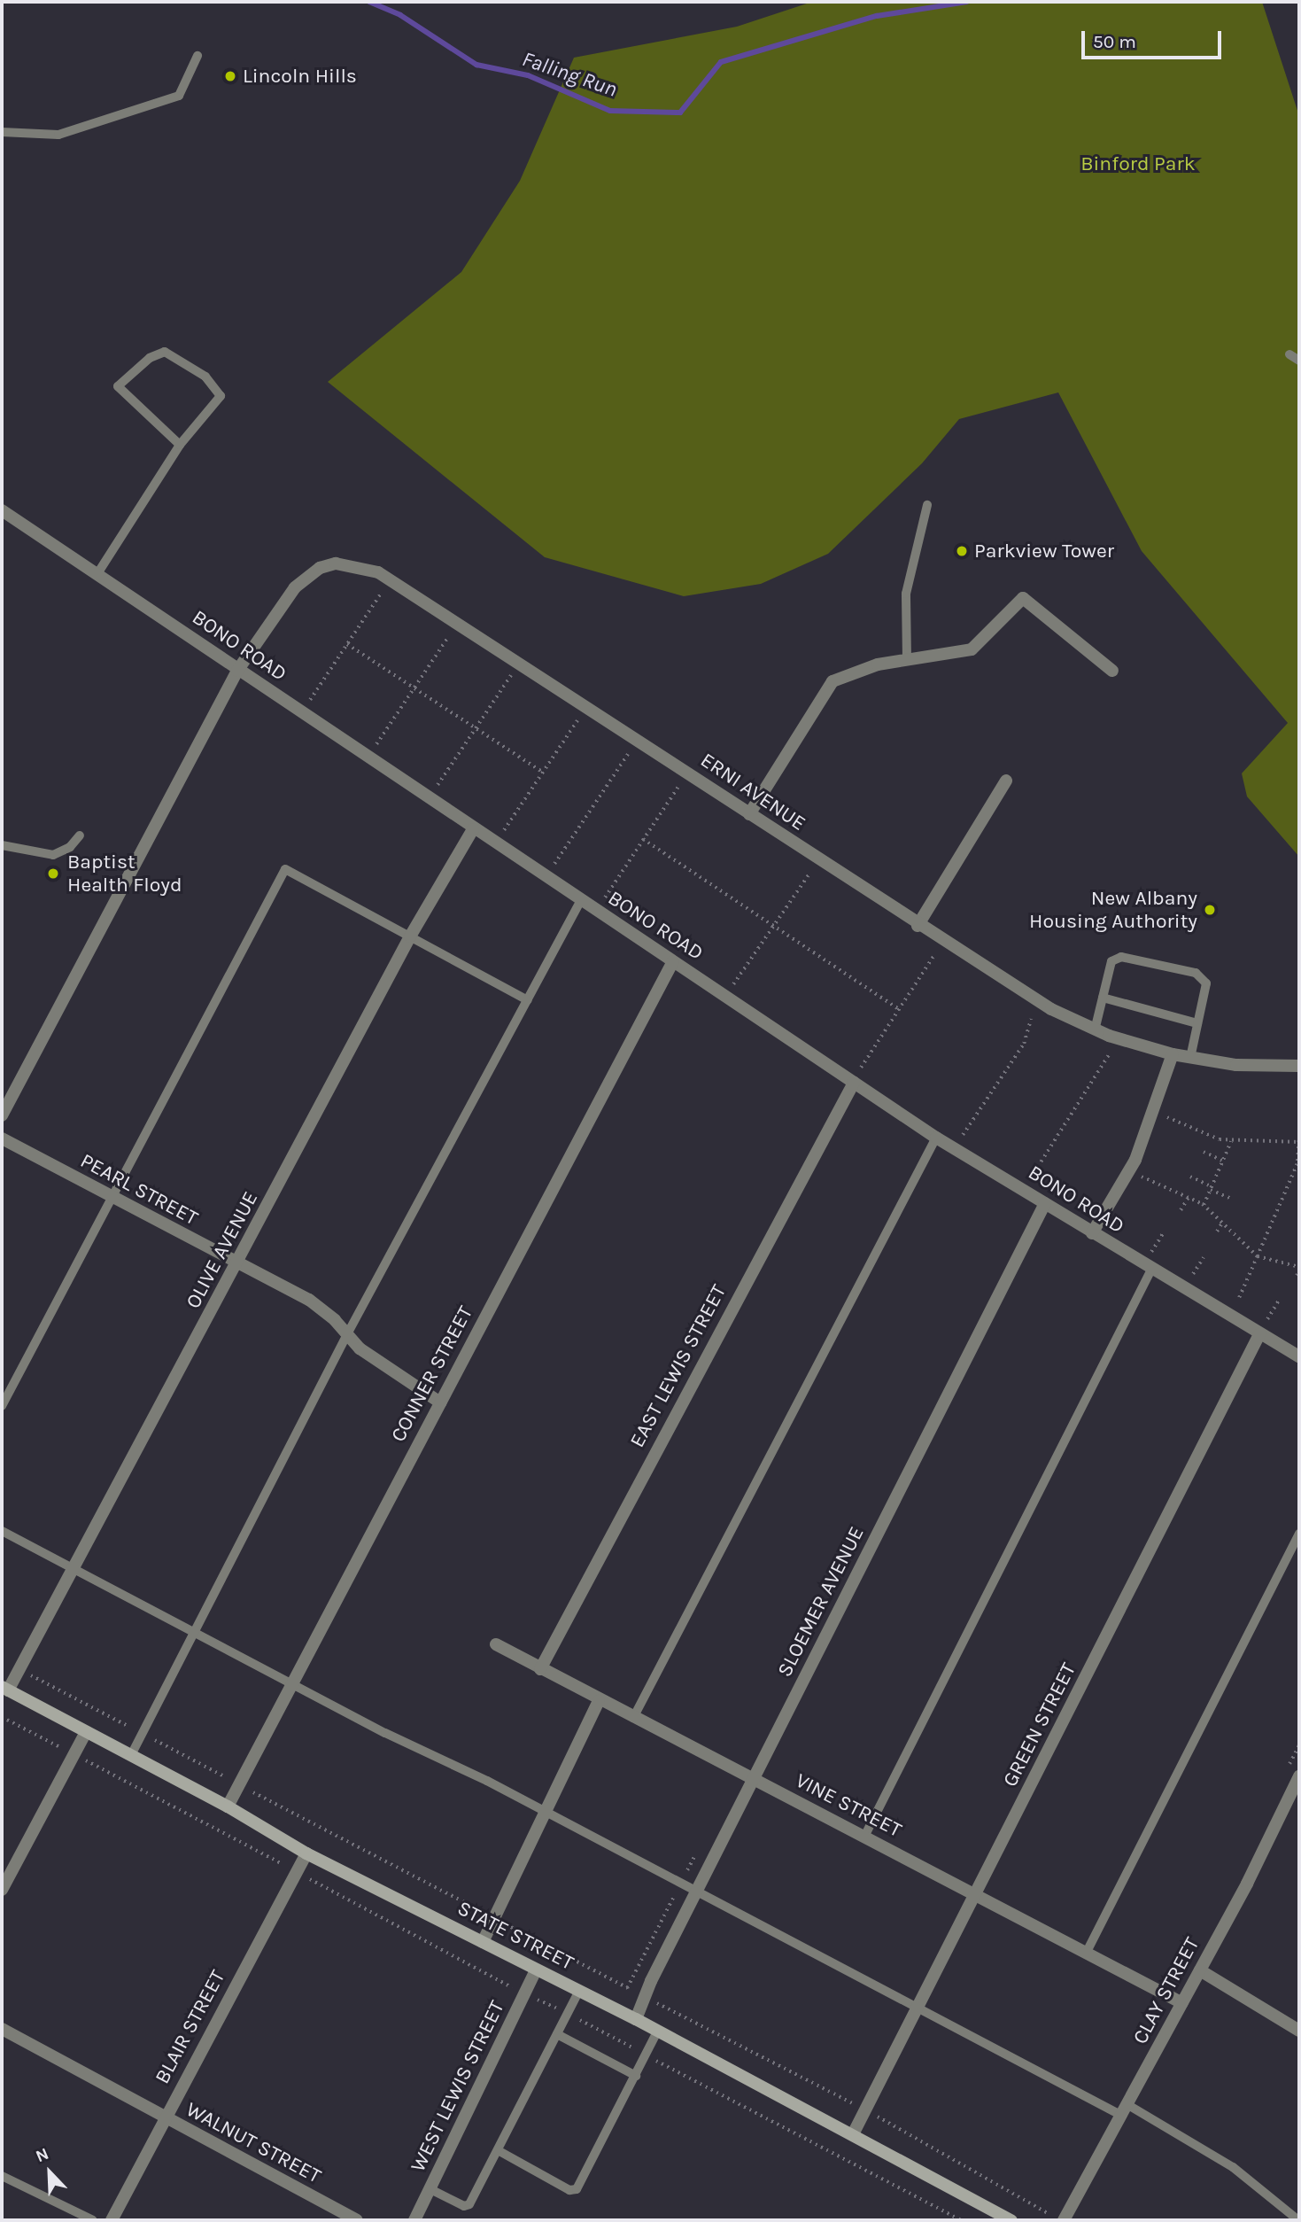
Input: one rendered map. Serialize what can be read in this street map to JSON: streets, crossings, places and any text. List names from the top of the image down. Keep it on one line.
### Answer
{"streets":{"main road":["STATE STREET"],"street":["BONO ROAD","ERNI AVENUE","PEARL STREET","OLIVE AVENUE","EAST LEWIS STREET","CONNER STREET","SLOEMER AVENUE","GREEN STREET","VINE STREET","CLAY STREET","BLAIR STREET","WEST LEWIS STREET","WALNUT STREET"]},"crossings":[["BONO ROAD","ERNI AVENUE"],["BONO ROAD","OLIVE AVENUE"],["BONO ROAD","EAST LEWIS STREET"],["BONO ROAD","CONNER STREET"],["BONO ROAD","SLOEMER AVENUE"],["BONO ROAD","GREEN STREET"],["PEARL STREET","OLIVE AVENUE"],["PEARL STREET","CONNER STREET"],["OLIVE AVENUE","STATE STREET"],["EAST LEWIS STREET","VINE STREET"],["CONNER STREET","STATE STREET"],["SLOEMER AVENUE","VINE STREET"],["SLOEMER AVENUE","STATE STREET"],["GREEN STREET","VINE STREET"],["GREEN STREET","STATE STREET"],["VINE STREET","CLAY STREET"],["STATE STREET","BLAIR STREET"],["STATE STREET","WEST LEWIS STREET"],["BLAIR STREET","WALNUT STREET"]],"water":["Falling Run"],"parks":["Binford Park"],"places":["Lincoln Hills","Parkview Tower","Baptist Health Floyd","New Albany Housing Authority"],"scale_bar":"50 m","north":"top left"}
